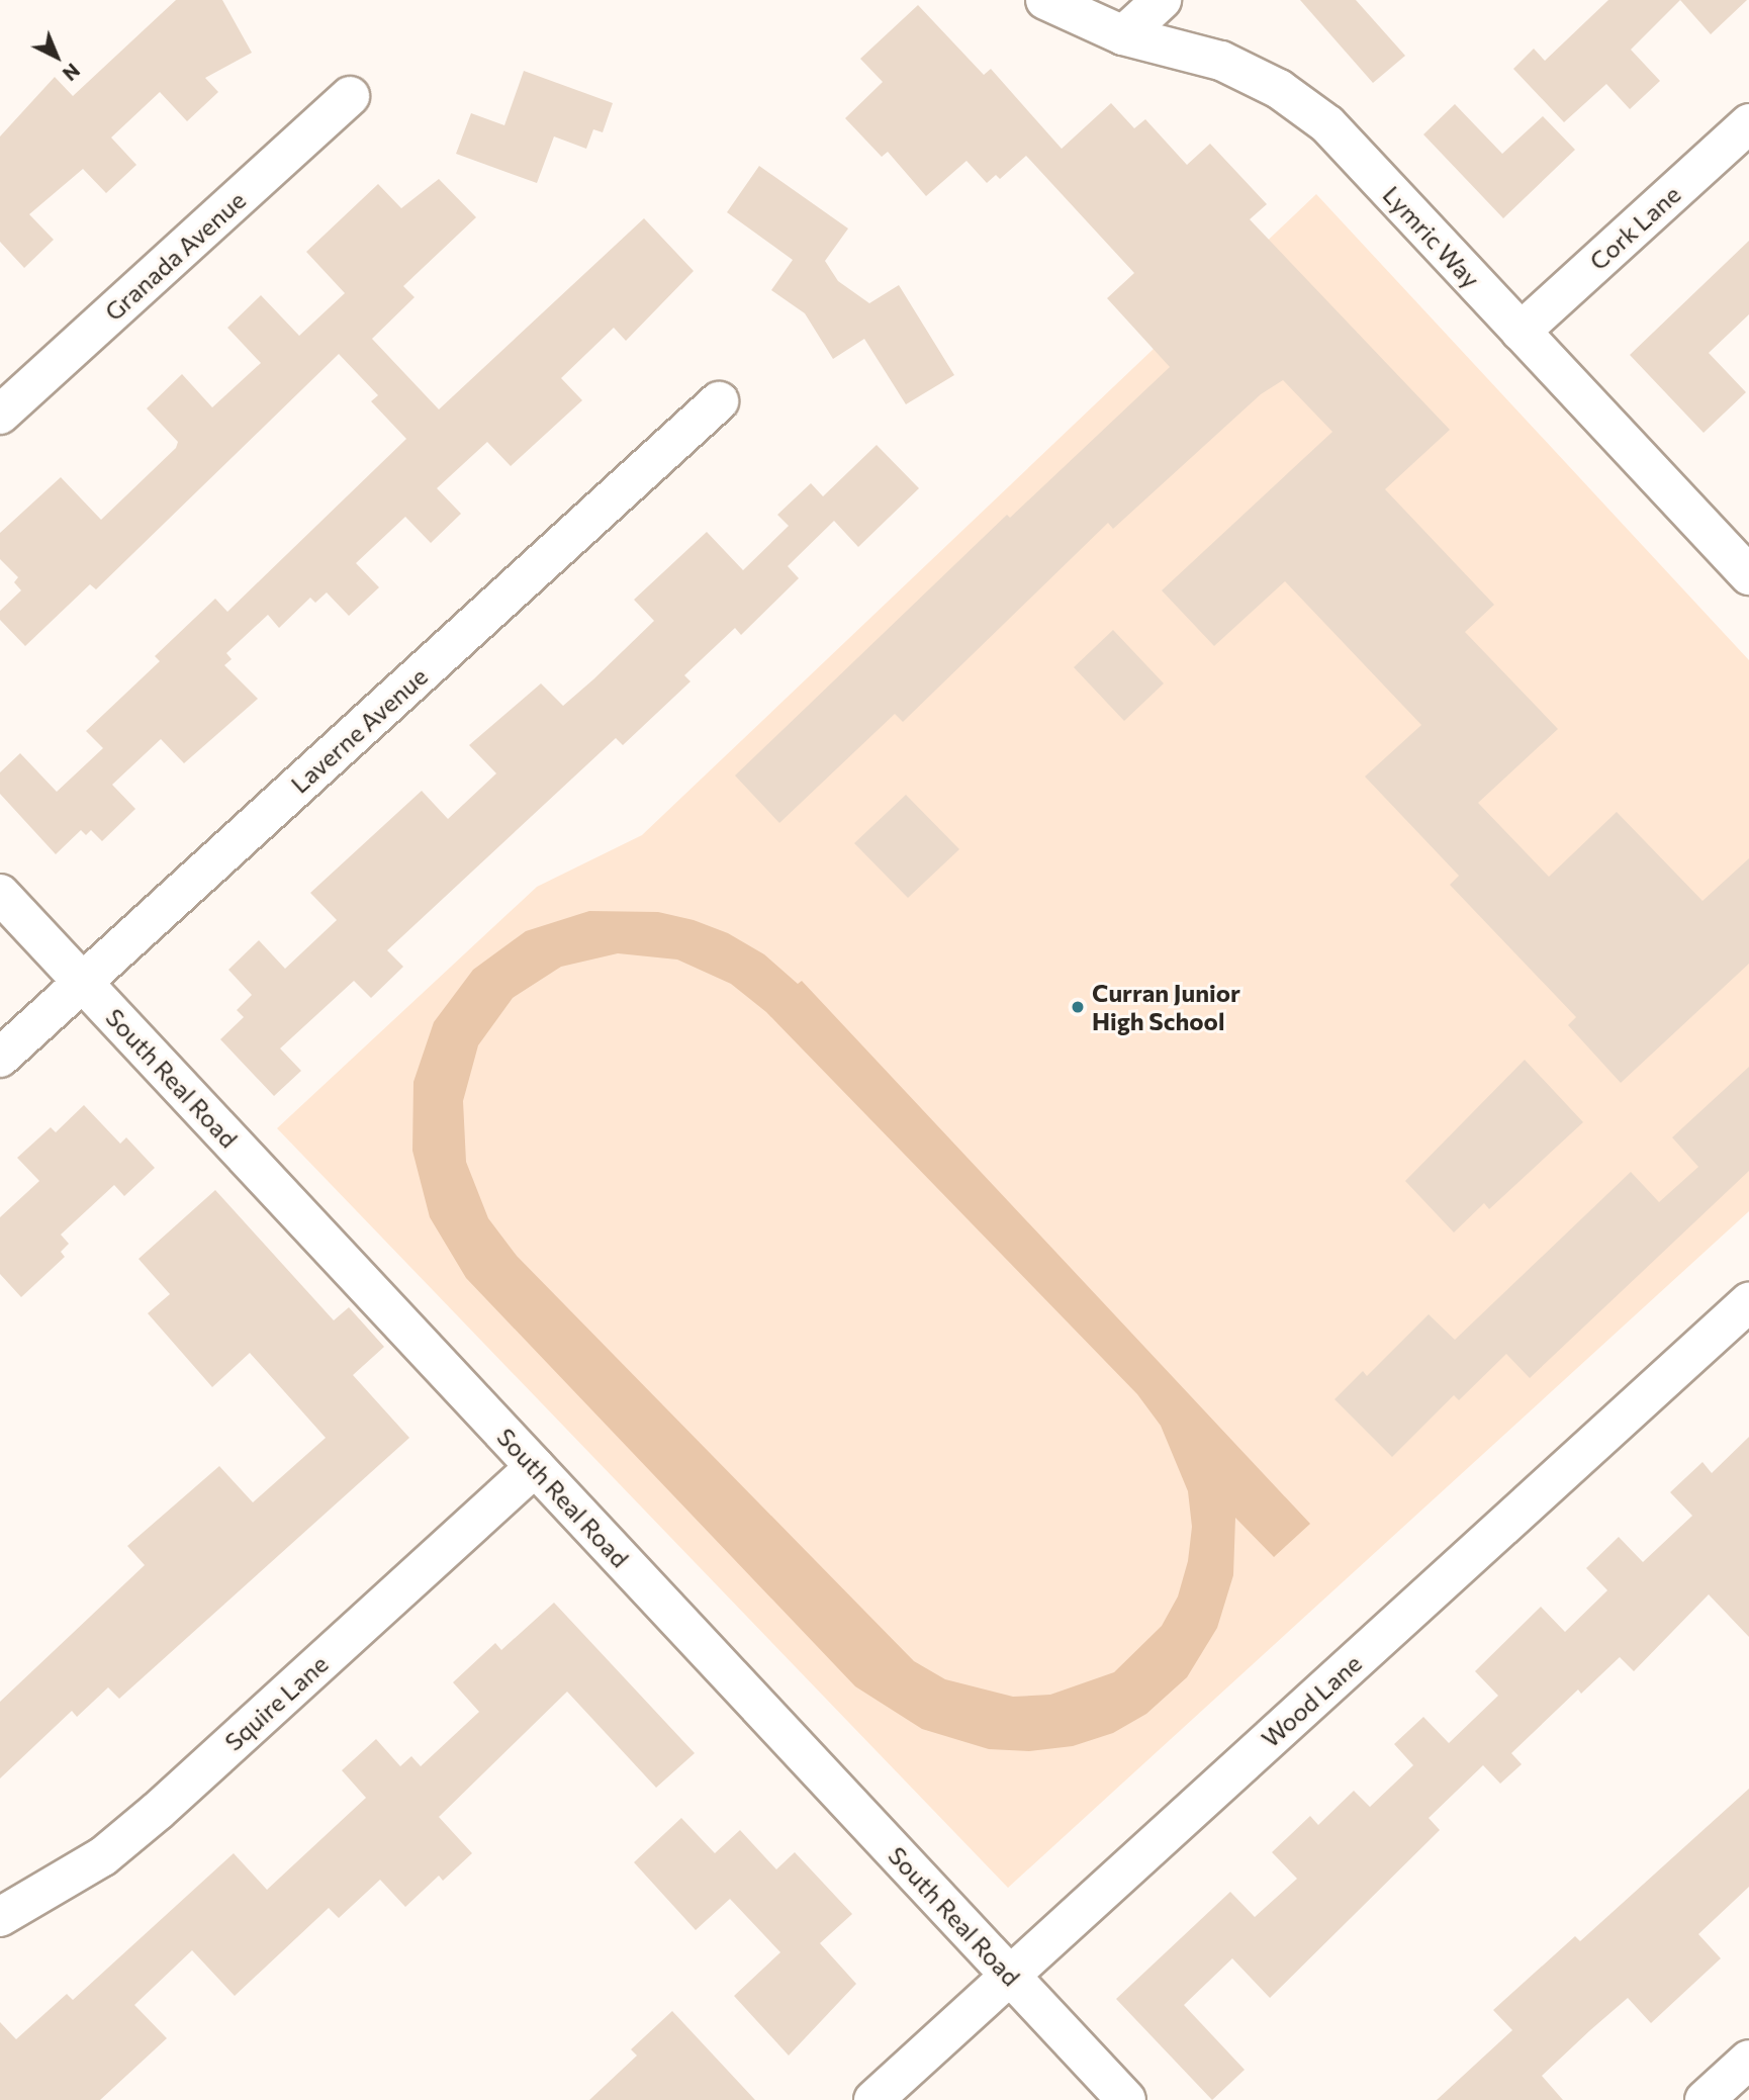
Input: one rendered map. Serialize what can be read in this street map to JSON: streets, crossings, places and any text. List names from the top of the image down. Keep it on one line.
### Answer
{"streets":{"street":["Cork Lane","Lymric Way","Granada Avenue","Laverne Avenue","South Real Road","Wood Lane","Squire Lane"]},"crossings":[["Cork Lane","Lymric Way"],["Laverne Avenue","South Real Road"],["South Real Road","Wood Lane"],["South Real Road","Squire Lane"]],"places":["Curran Junior High School"],"north":"bottom right"}
